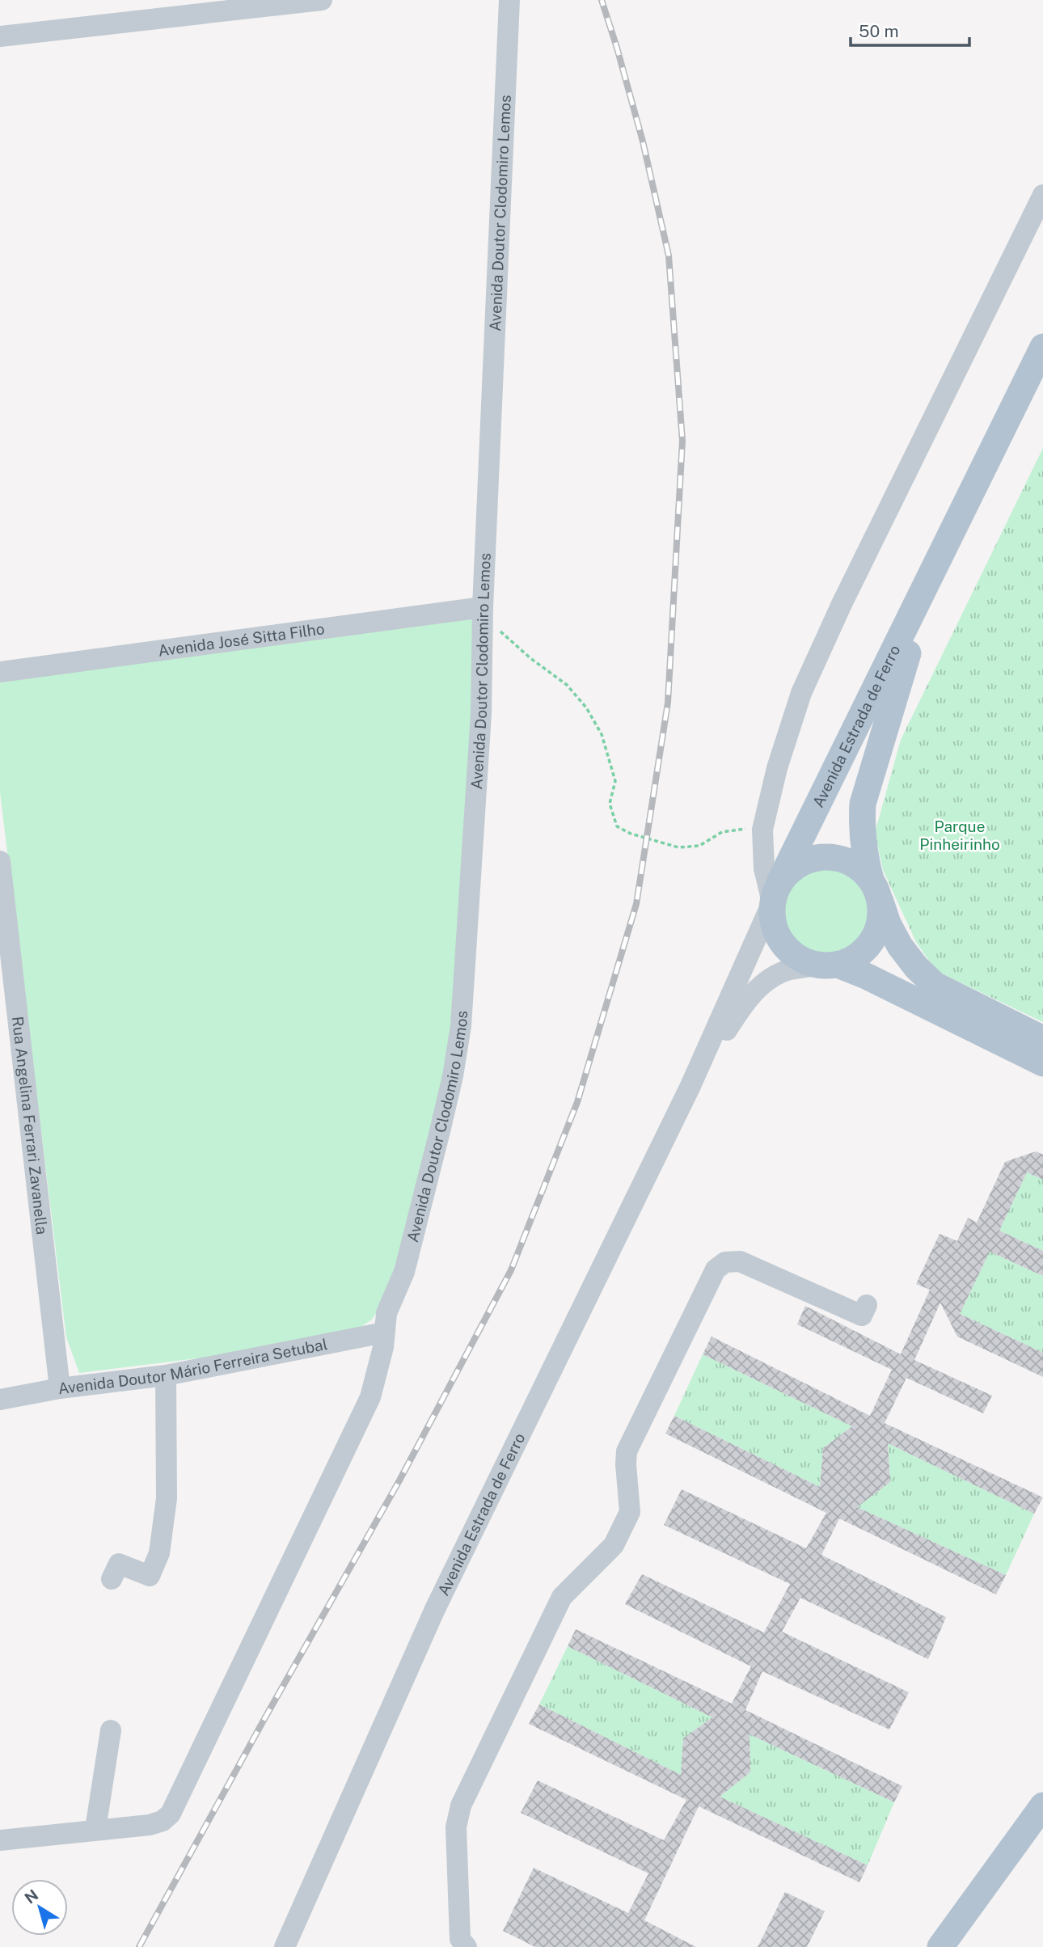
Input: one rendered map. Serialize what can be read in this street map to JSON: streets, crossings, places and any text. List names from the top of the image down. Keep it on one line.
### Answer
{"streets":{"main road":["Avenida Estrada de Ferro"],"street":["Avenida Doutor Clodomiro Lemos","Avenida José Sitta Filho","Rua Angelina Ferrari Zavanella","Avenida Doutor Mário Ferreira Setubal"]},"crossings":[["Avenida Doutor Clodomiro Lemos","Avenida José Sitta Filho"],["Avenida Doutor Clodomiro Lemos","Avenida Doutor Mário Ferreira Setubal"],["Rua Angelina Ferrari Zavanella","Avenida Doutor Mário Ferreira Setubal"]],"parks":["Parque Pinheirinho"],"scale_bar":"50 m","north":"top left"}
